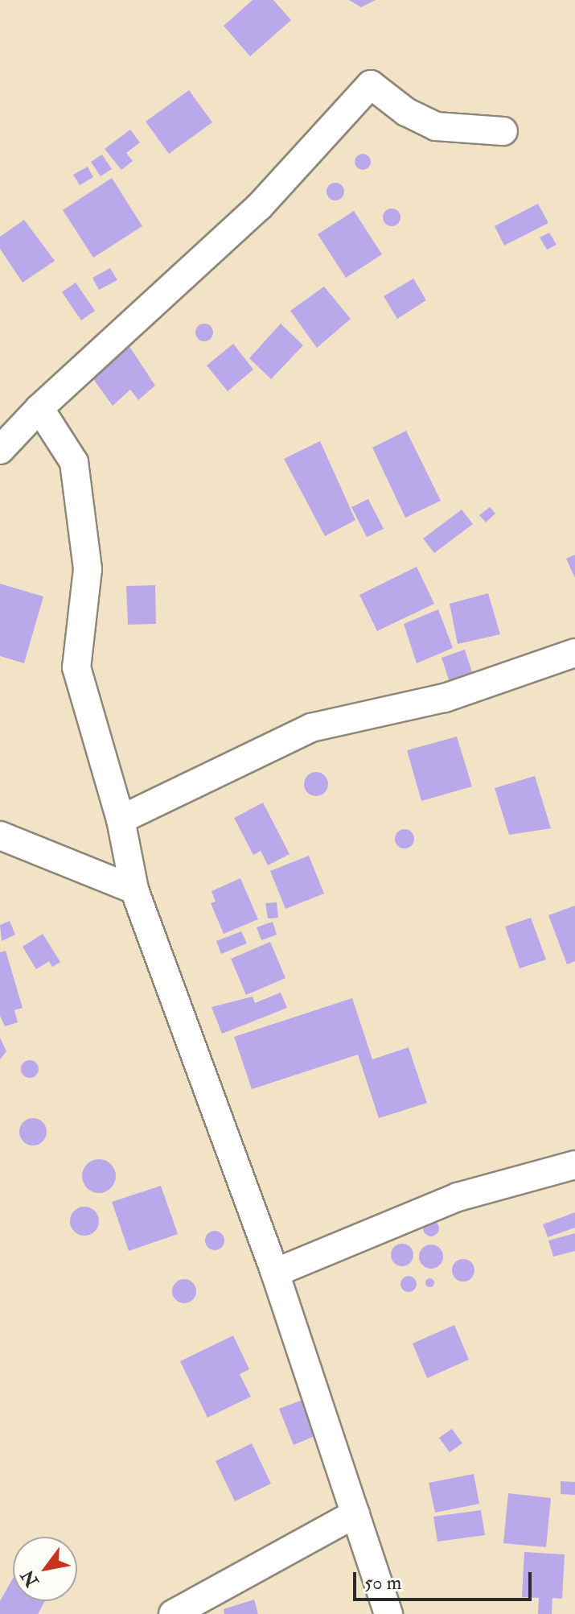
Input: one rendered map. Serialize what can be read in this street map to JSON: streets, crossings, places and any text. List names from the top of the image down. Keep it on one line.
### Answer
{"scale_bar":"50 m","north":"bottom left"}
